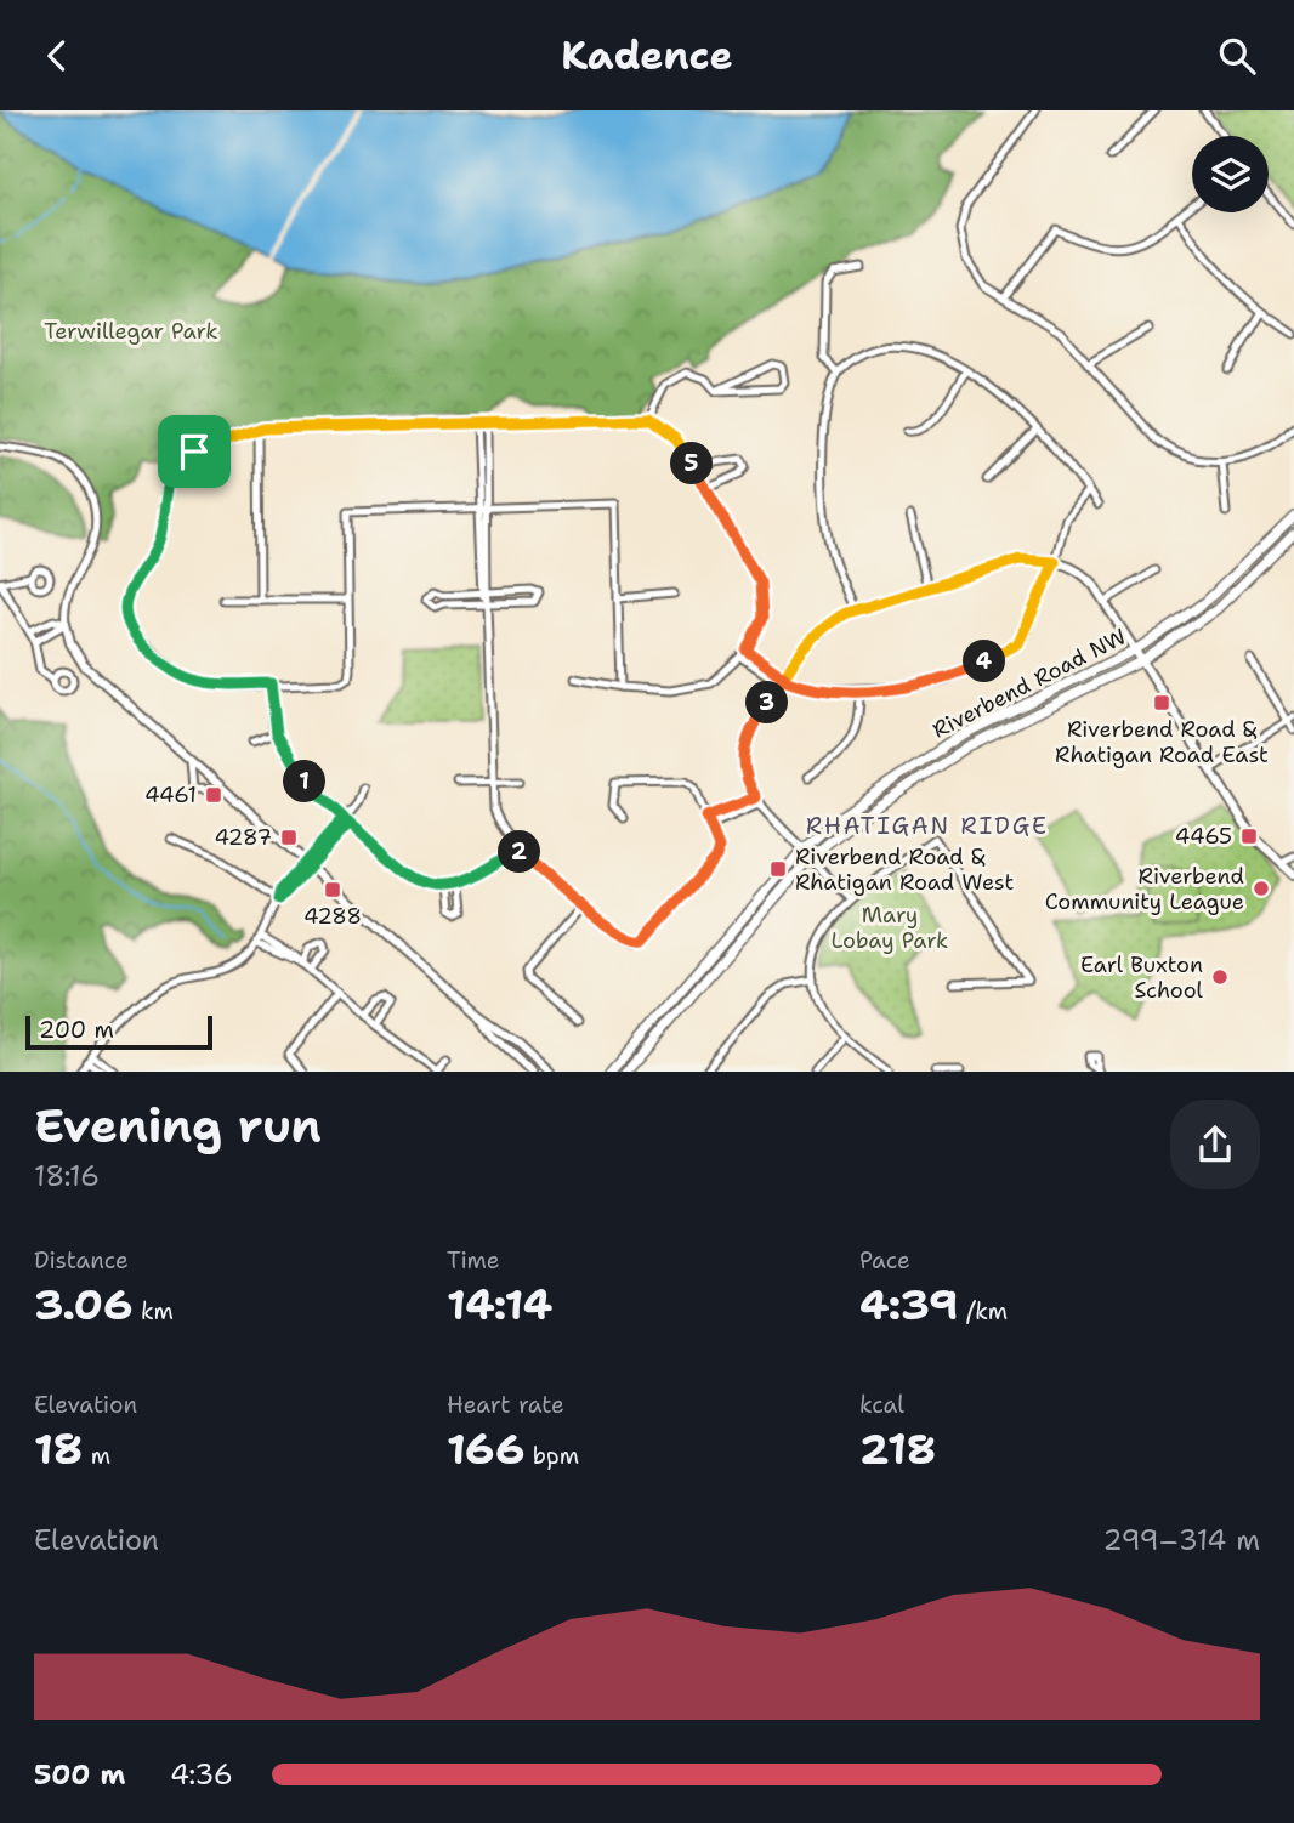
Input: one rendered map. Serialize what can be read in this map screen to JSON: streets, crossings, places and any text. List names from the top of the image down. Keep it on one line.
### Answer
{"streets":{"main road":["Riverbend Road NW"]},"districts":["RHATIGAN RIDGE"],"parks":["Terwillegar Park","Mary Lobay Park"],"places":{"transit":["Riverbend Road & Rhatigan Road East","4461","4465","4287","Riverbend Road & Rhatigan Road West","4288"],"other":["Riverbend Community League","Earl Buxton School"]},"scale_bar":"200 m","page":{"header":"Kadence","pins":["5","4","3","1","2"],"scale":"200 m","heading":["Evening run","18:16"],"stats":[["Distance","3.06 km"],["Time","14:14"],["Pace","4:39 /km"],["Elevation","18 m"],["Heart rate","166 bpm"],["kcal","218"]],"chart":["Elevation","299–314 m"],"list":[{"name":"500 m","note":"4:36"}]}}
